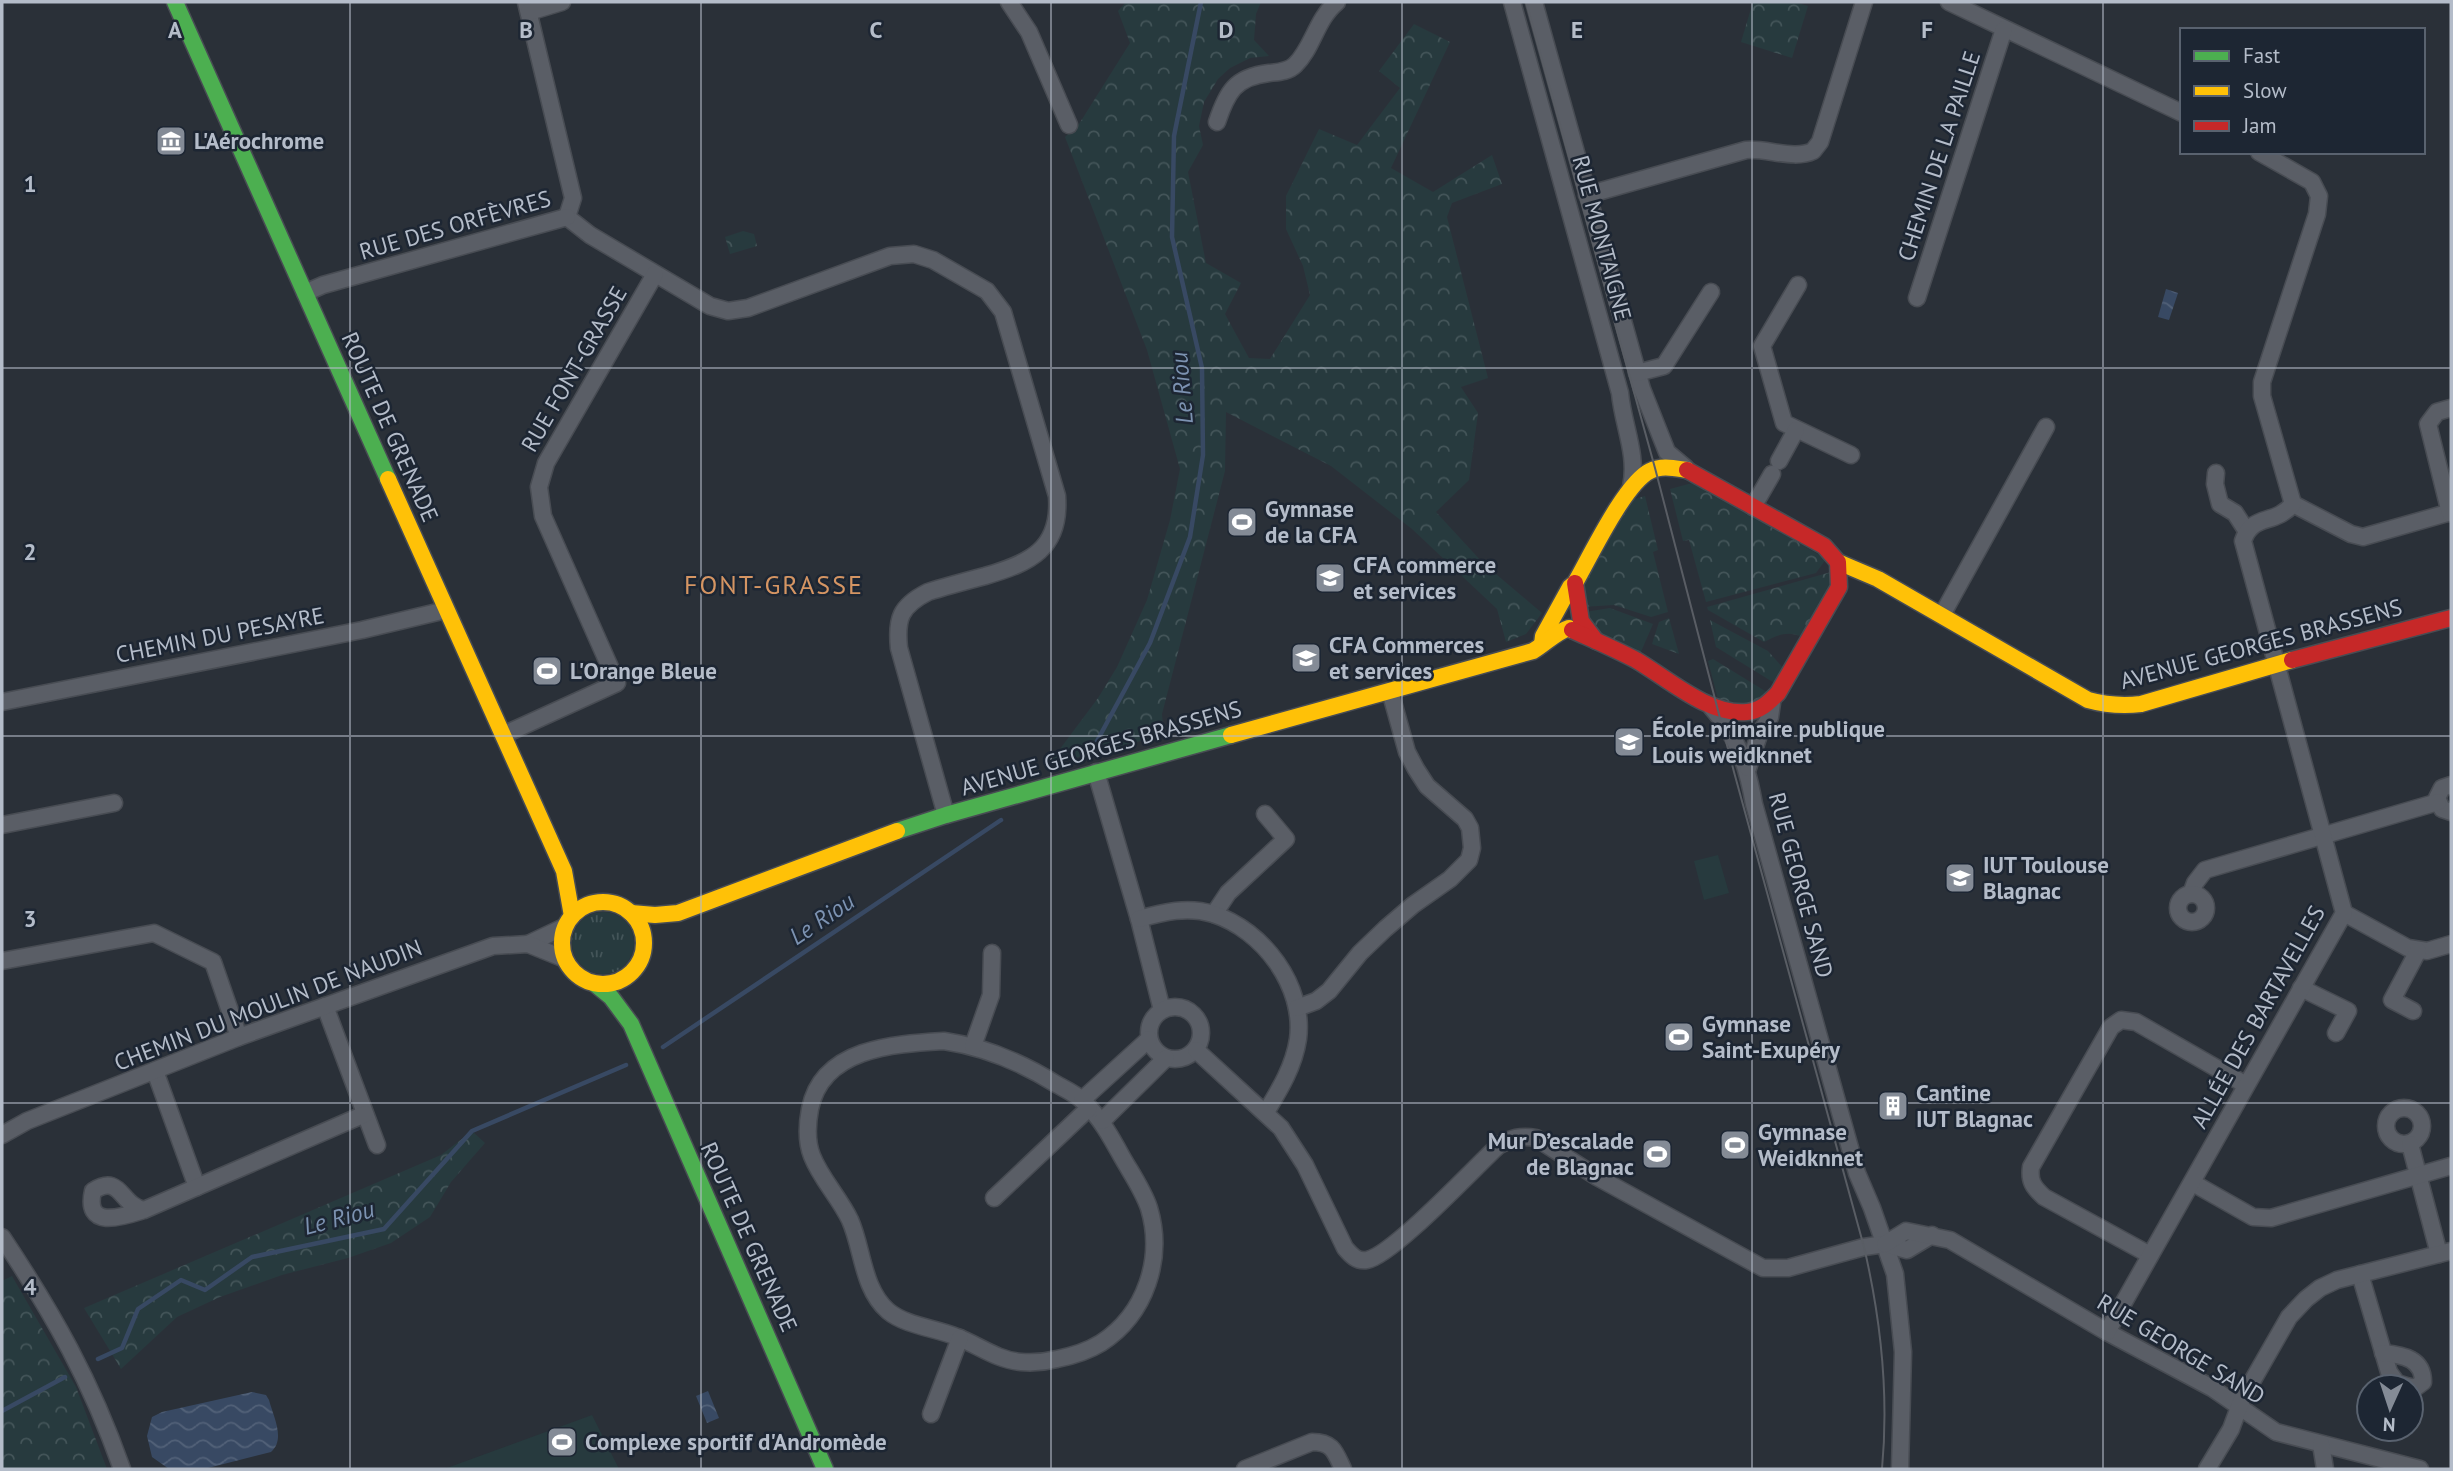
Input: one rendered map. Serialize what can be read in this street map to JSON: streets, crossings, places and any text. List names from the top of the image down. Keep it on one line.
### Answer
{"streets":{"street":["CHEMIN DE LA PAILLE","RUE DES ORFÈVRES","RUE MONTAIGNE","RUE FONT-GRASSE","ROUTE DE GRENADE","CHEMIN DU PESAYRE","AVENUE GEORGES BRASSENS","RUE GEORGE SAND","CHEMIN DU MOULIN DE NAUDIN","ALLÉE DES BARTAVELLES"]},"crossings":[["RUE DES ORFÈVRES","ROUTE DE GRENADE"],["RUE MONTAIGNE","AVENUE GEORGES BRASSENS"],["RUE MONTAIGNE","RUE GEORGE SAND"],["RUE FONT-GRASSE","ROUTE DE GRENADE"],["ROUTE DE GRENADE","CHEMIN DU PESAYRE"],["AVENUE GEORGES BRASSENS","RUE GEORGE SAND"],["AVENUE GEORGES BRASSENS","CHEMIN DU MOULIN DE NAUDIN"],["AVENUE GEORGES BRASSENS","ALLÉE DES BARTAVELLES"],["RUE GEORGE SAND","ALLÉE DES BARTAVELLES"]],"districts":["FONT-GRASSE"],"water":["Le Riou"],"places":{"museum":["L'Aérochrome"],"sports":["Gymnase de la CFA","L'Orange Bleue","Gymnase Saint-Exupéry","Gymnase Weidknnet","Mur D’escalade de Blagnac","Complexe sportif d'Andromède"],"school or university":["CFA commerce et services","CFA Commerces et services","École primaire publique Louis weidknnet","IUT Toulouse Blagnac"],"building":["Cantine IUT Blagnac"]},"legend":["Fast","Slow","Jam"],"north":"bottom","grid":{"columns":["A","B","C","D","E","F"],"rows":["1","2","3","4"]}}
